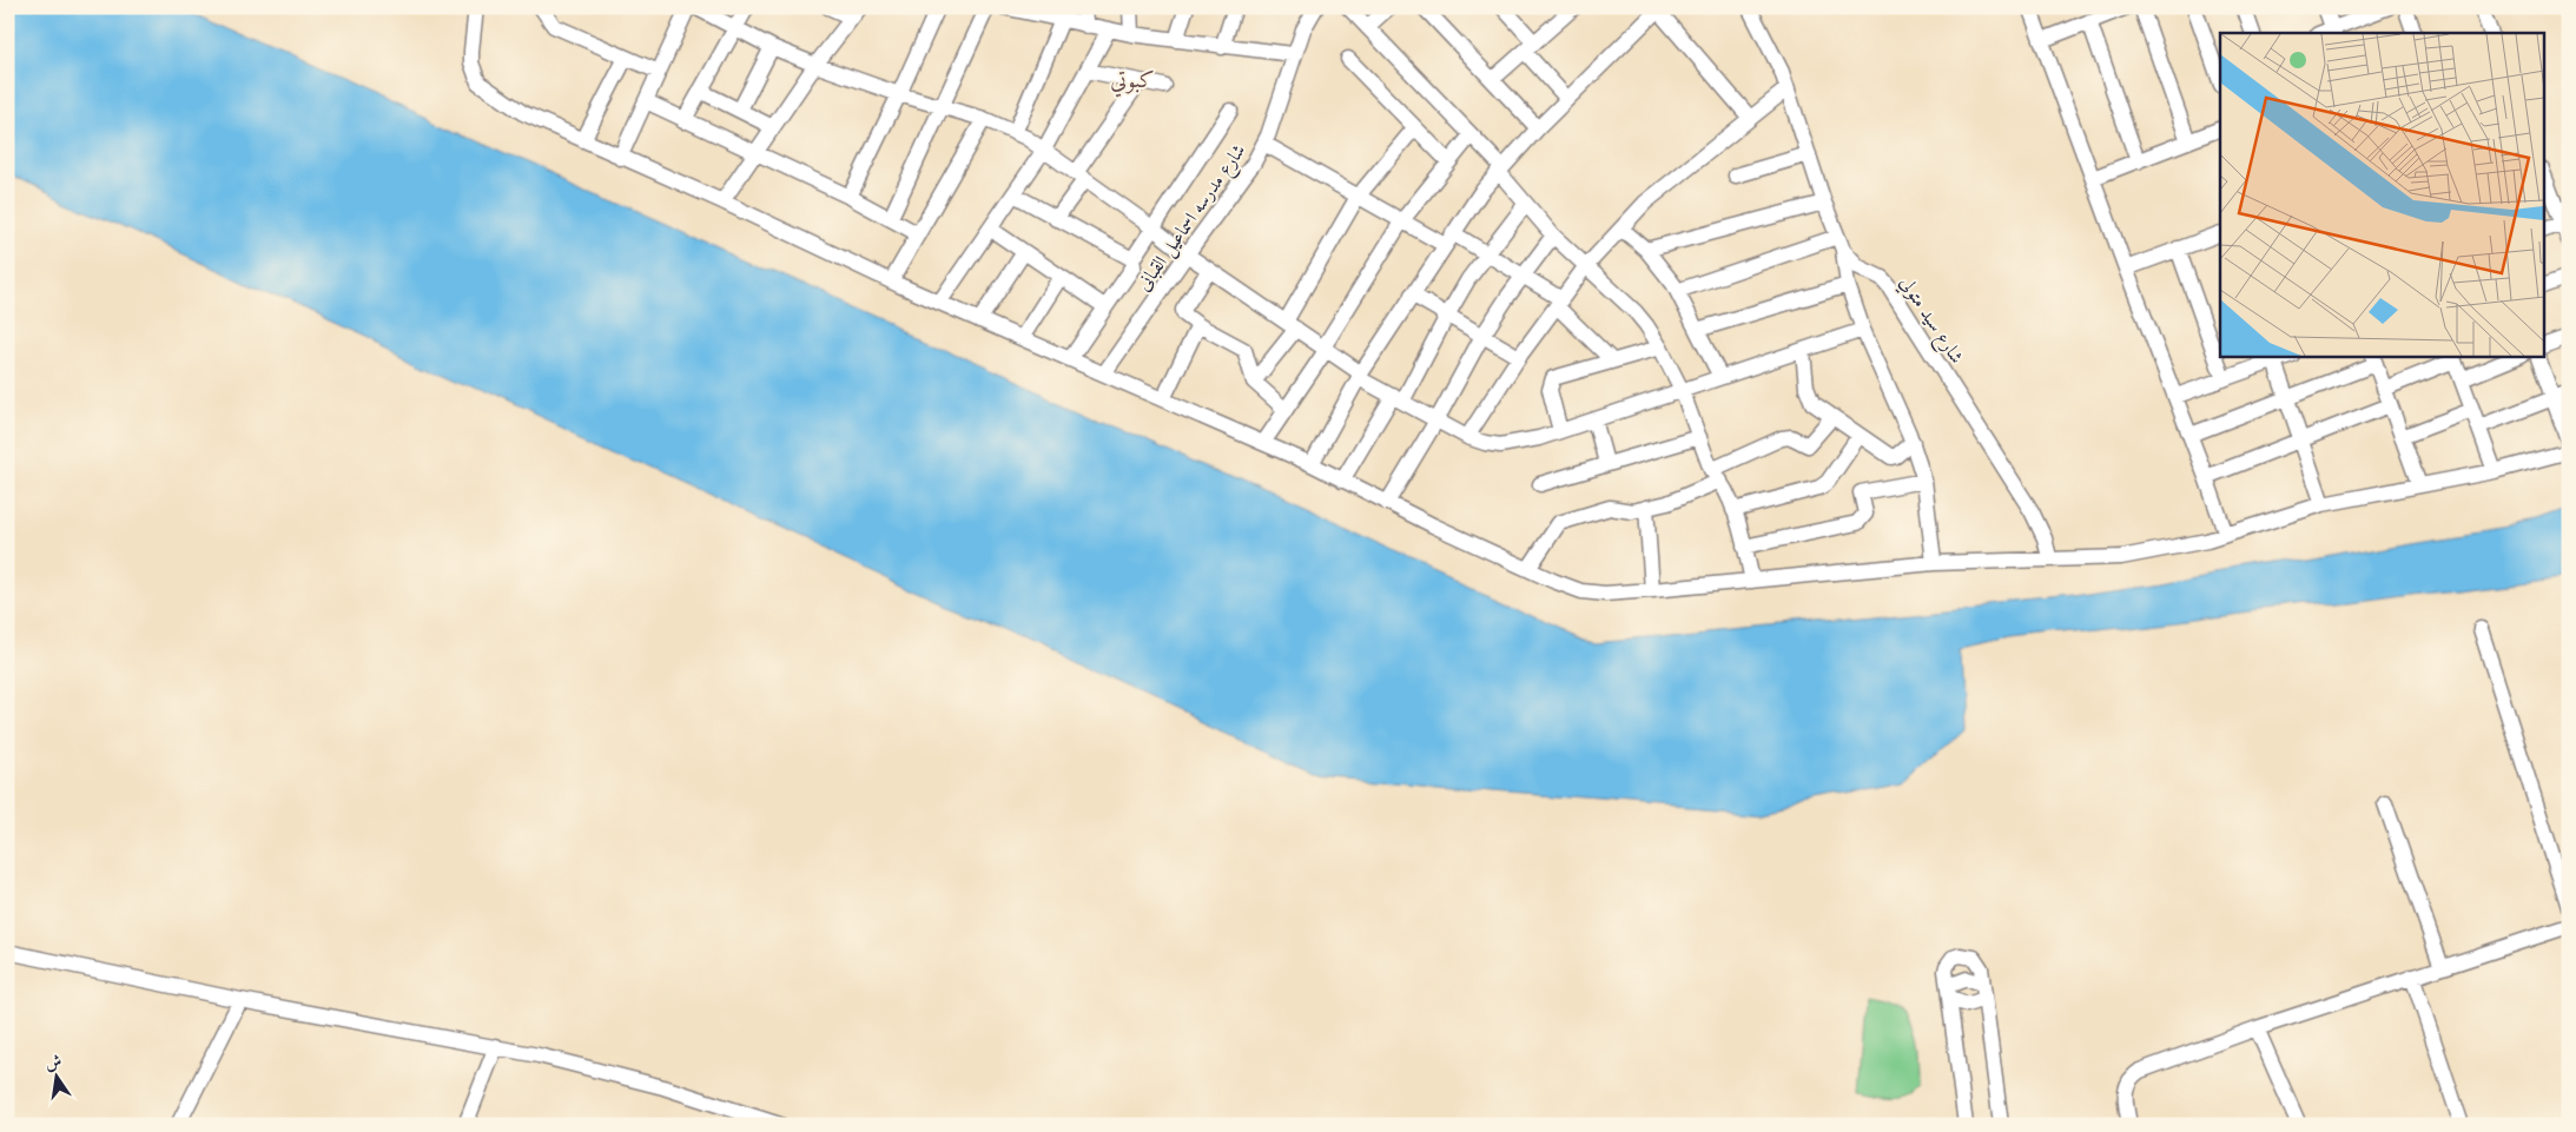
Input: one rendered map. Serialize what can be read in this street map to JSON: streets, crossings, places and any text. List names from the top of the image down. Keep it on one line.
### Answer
{"streets":{"street":["شارع مدرسه اسماعيل القبانى","شارع سيد متولي"]},"districts":["كبوتي"],"north":"top"}
